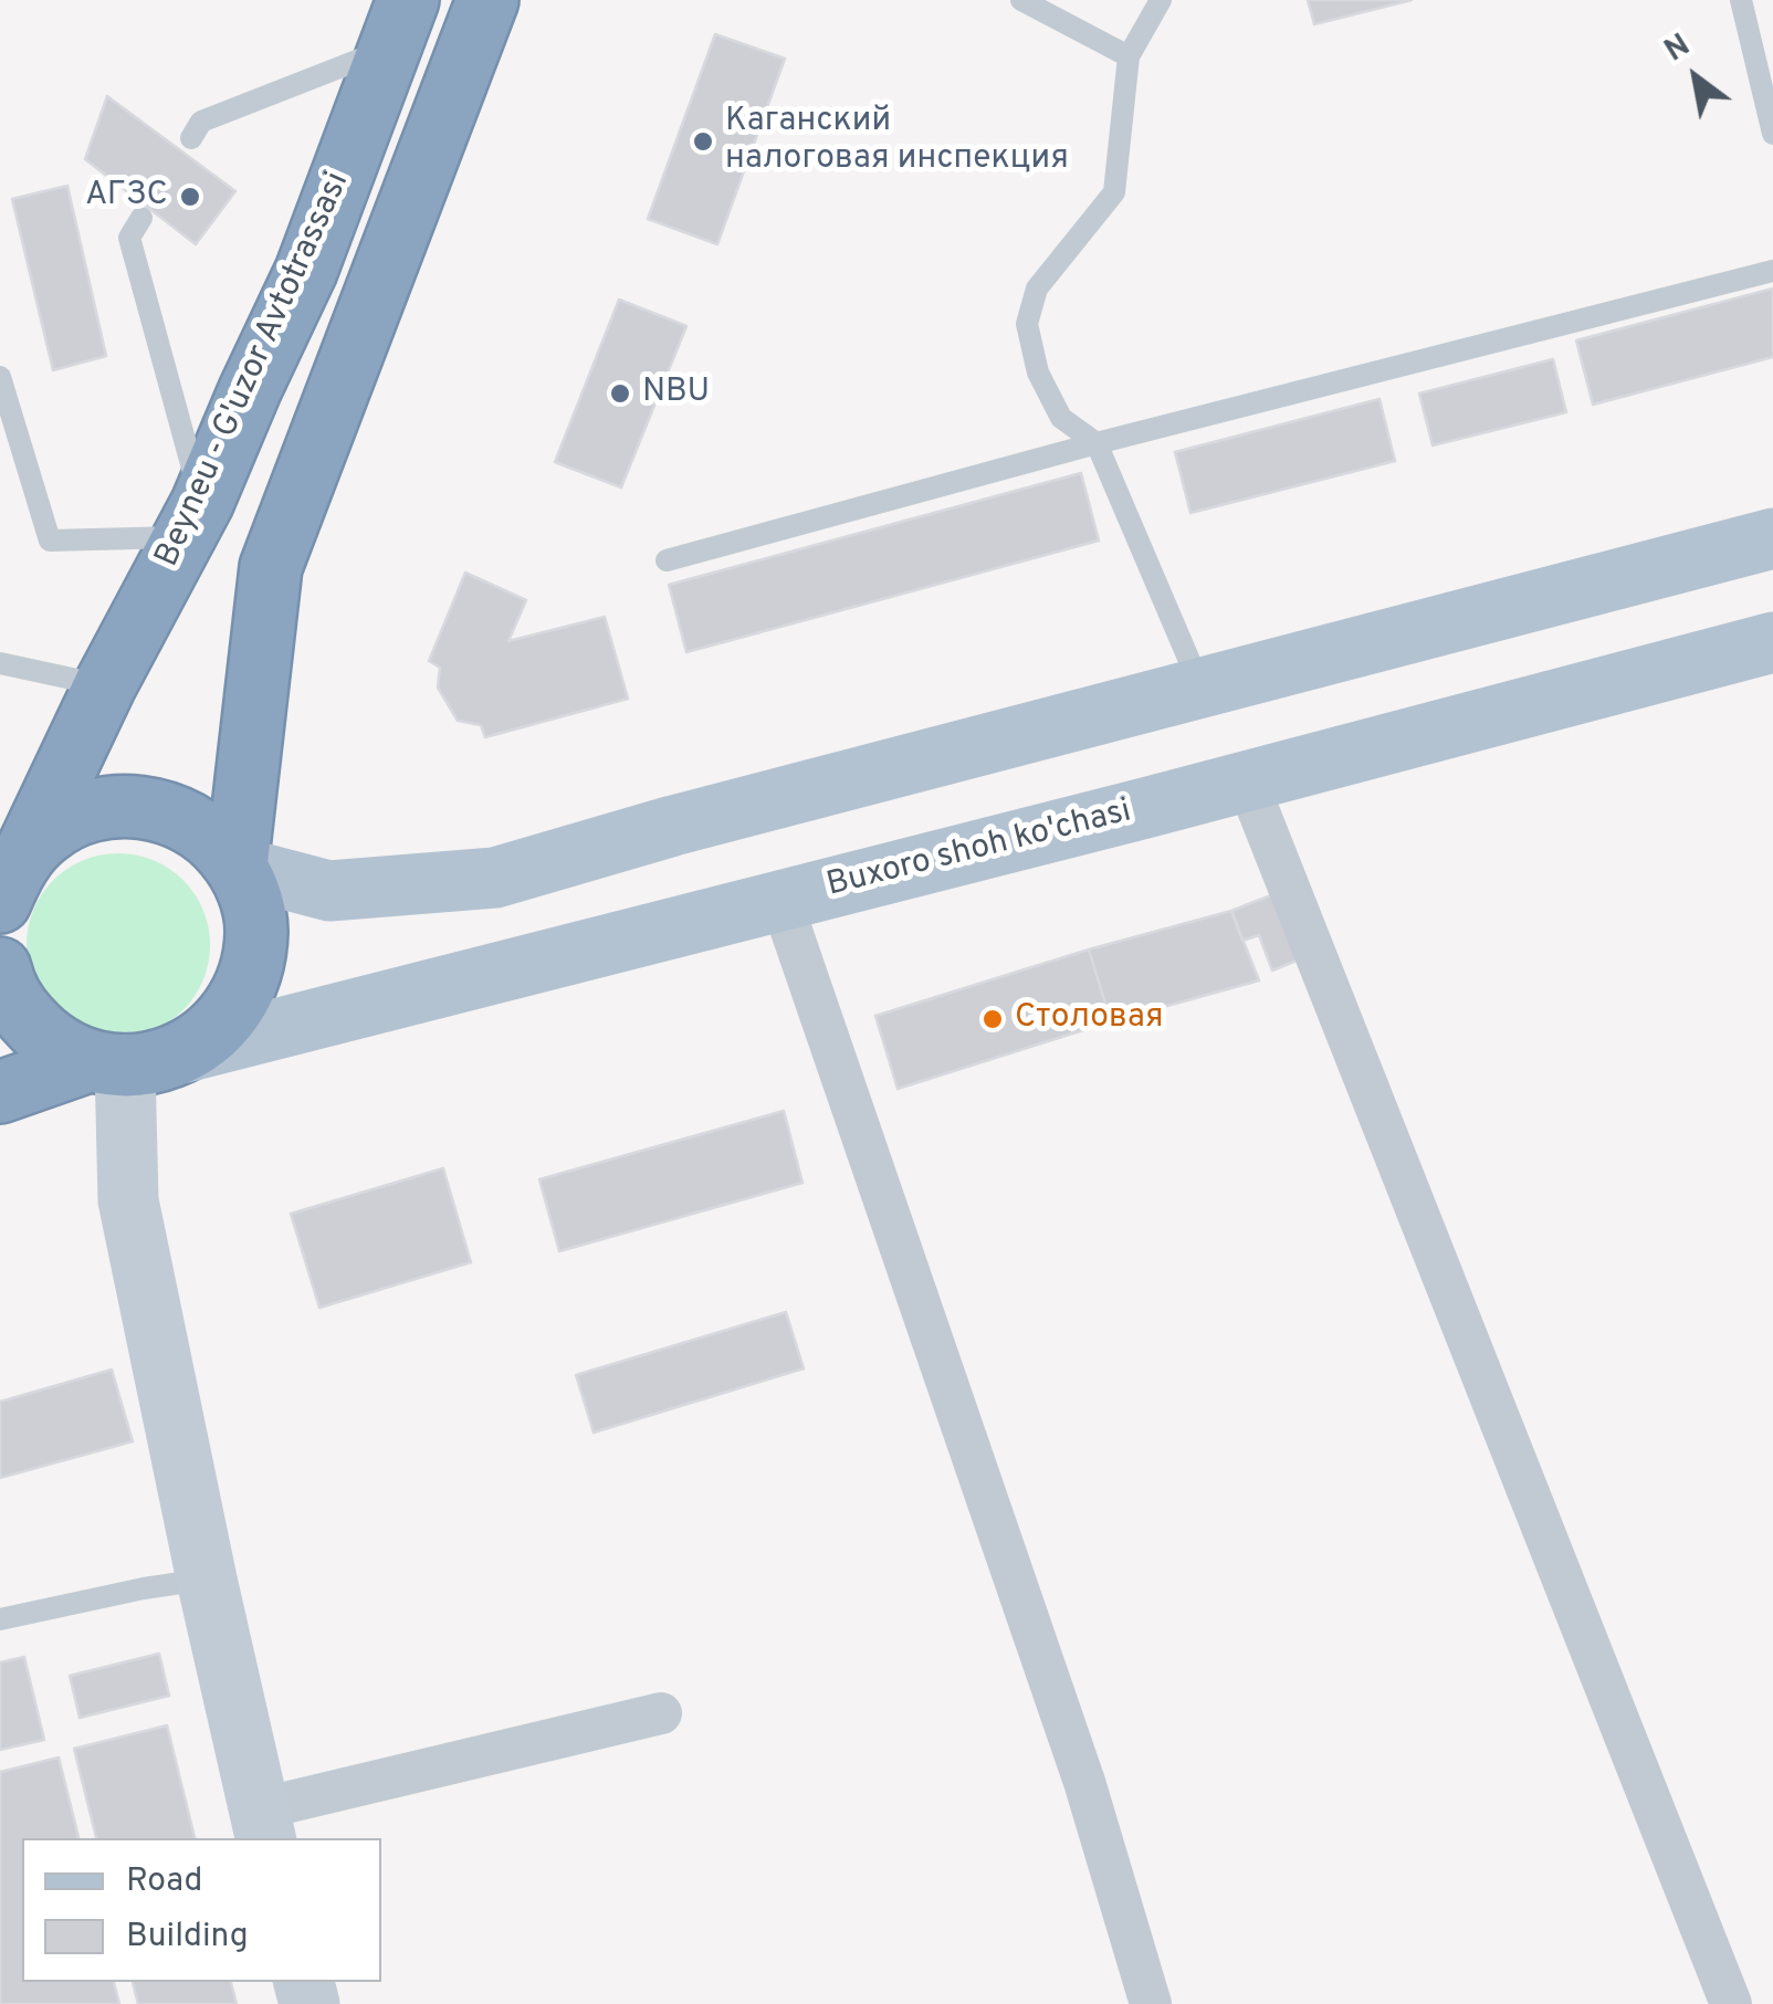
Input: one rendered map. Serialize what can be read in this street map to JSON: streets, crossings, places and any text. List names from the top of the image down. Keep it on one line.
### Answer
{"streets":{"highway":["Beyneu - G'uzor Avtotrassasi"],"main road":["Buxoro shoh ko'chasi"]},"crossings":[["Beyneu - G'uzor Avtotrassasi","Buxoro shoh ko'chasi"]],"places":["Каганский налоговая инспекция","АГЗС","NBU","Столовая"],"legend":["Road","Building"],"north":"top left"}
